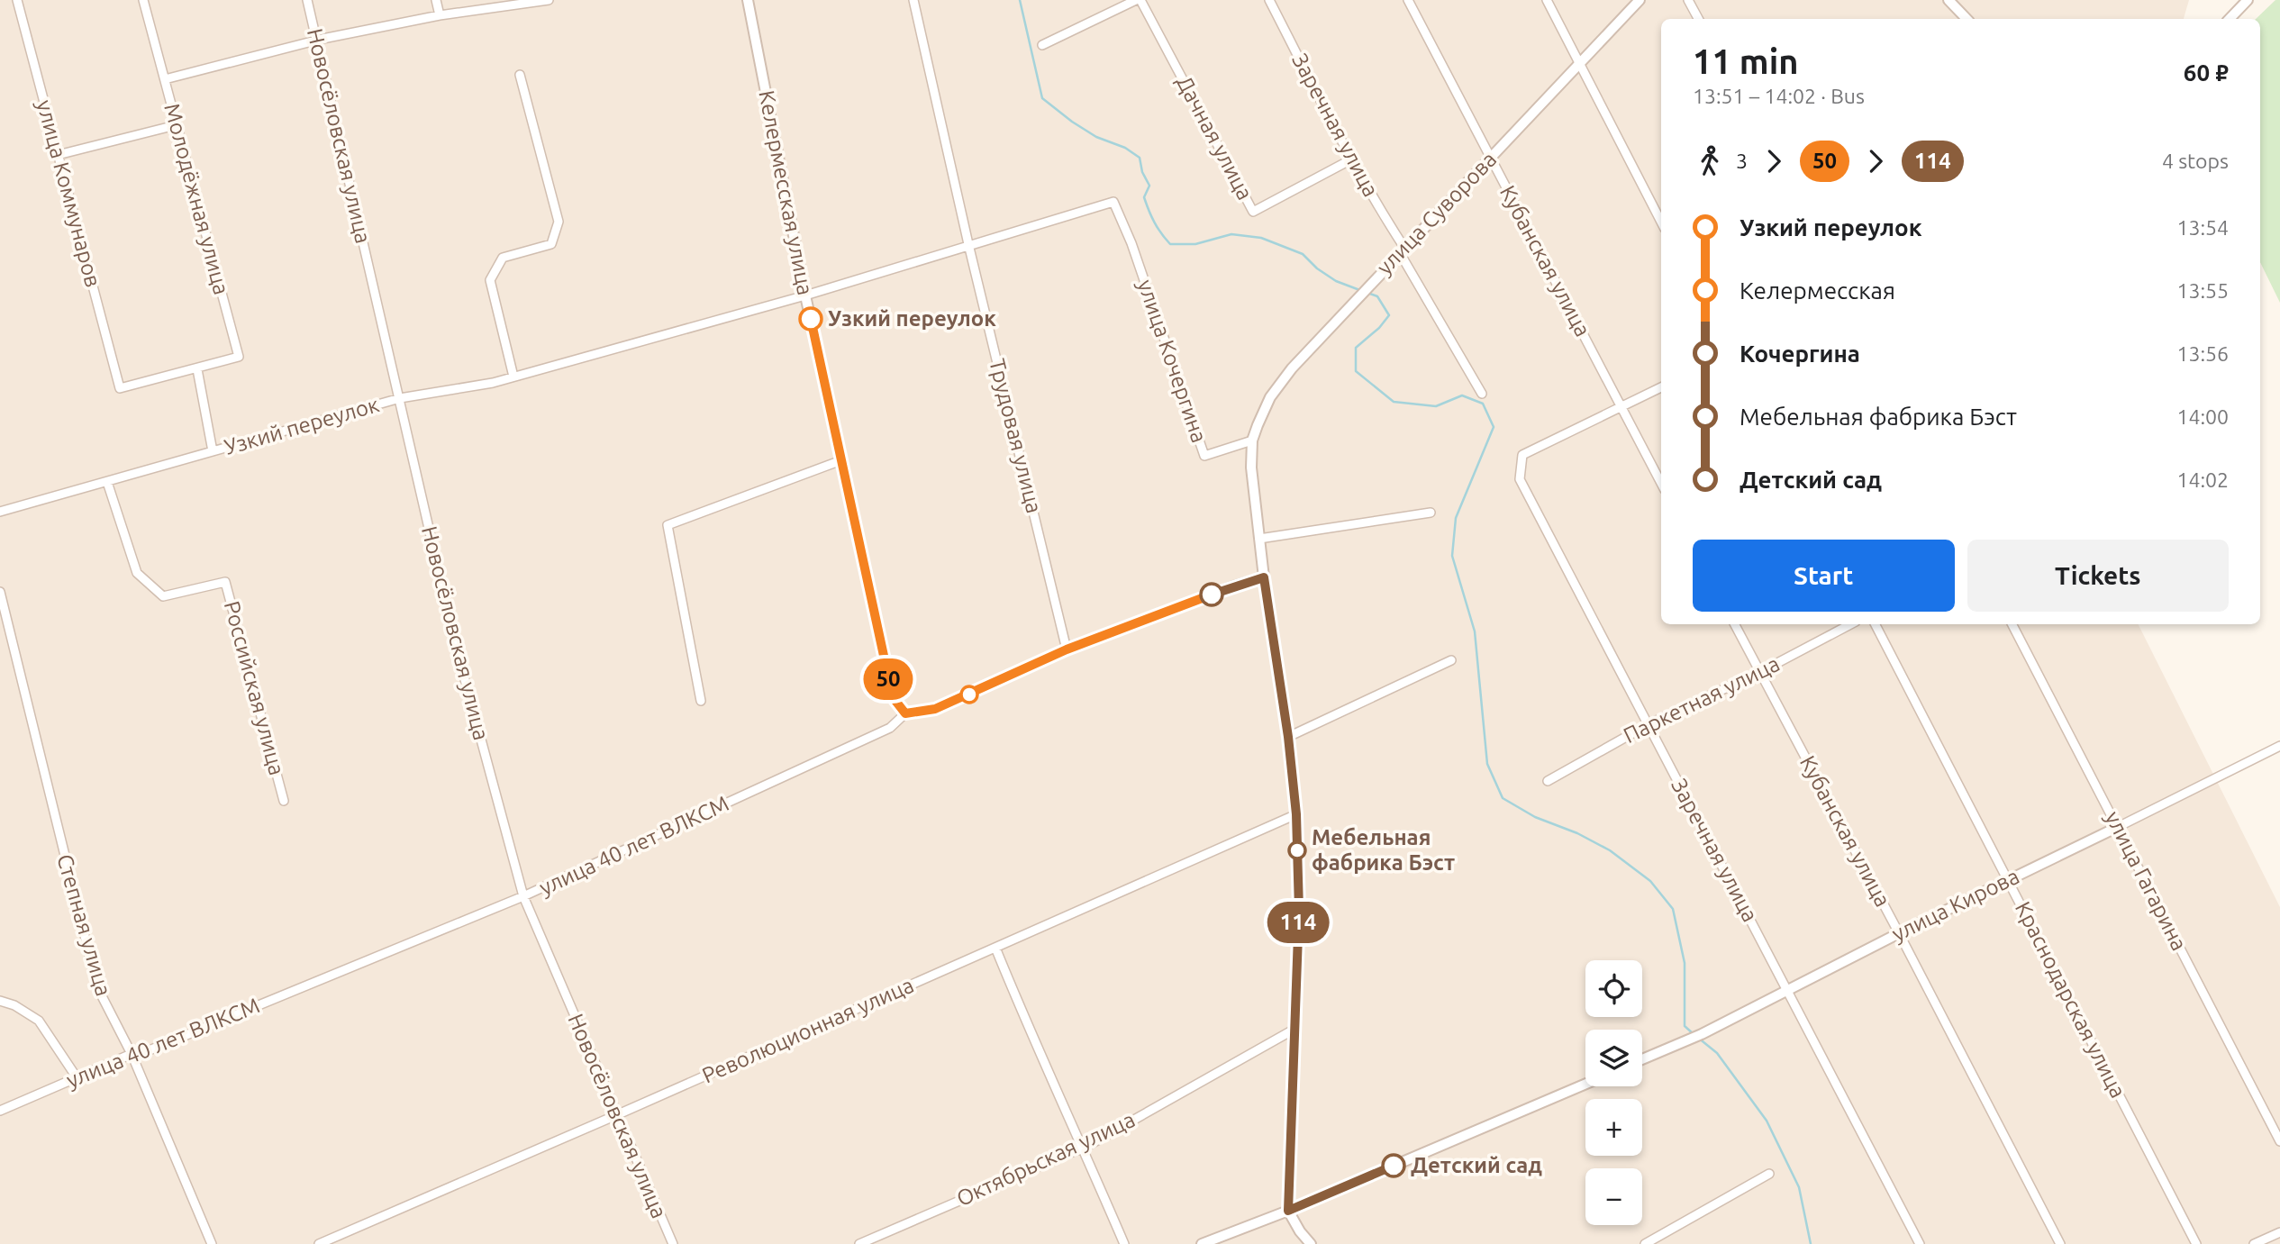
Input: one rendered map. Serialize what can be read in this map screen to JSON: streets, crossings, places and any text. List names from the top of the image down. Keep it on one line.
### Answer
{"streets":{"street":["Заречная улица","Новосёловская улица","Дачная улица","Келермесская улица","улица Коммунаров","Молодёжная улица","улица Суворова","Кубанская улица","улица Кочергина","Узкий переулок","Трудовая улица","Российская улица","Паркетная улица","улица 40 лет ВЛКСМ","улица Гагарина","улица Кирова","Степная улица","Краснодарская улица","Революционная улица","Октябрьская улица"]},"crossings":[["Заречная улица","Дачная улица"],["Заречная улица","улица Суворова"],["Заречная улица","Кубанская улица"],["Заречная улица","Паркетная улица"],["Заречная улица","улица Кирова"],["Новосёловская улица","Узкий переулок"],["Новосёловская улица","улица 40 лет ВЛКСМ"],["Новосёловская улица","Революционная улица"],["Келермесская улица","Узкий переулок"],["Келермесская улица","улица 40 лет ВЛКСМ"],["улица Коммунаров","Молодёжная улица"],["улица Суворова","Кубанская улица"],["улица Суворова","улица Кочергина"],["Кубанская улица","Паркетная улица"],["Кубанская улица","улица Кирова"],["улица Кочергина","Узкий переулок"],["Узкий переулок","Трудовая улица"],["Узкий переулок","Российская улица"],["Трудовая улица","улица 40 лет ВЛКСМ"],["улица 40 лет ВЛКСМ","Степная улица"],["улица Гагарина","улица Кирова"],["улица Кирова","Краснодарская улица"]],"places":["Узкий переулок","Мебельная фабрика Бэст","Детский сад"],"lines":["bus line 50","bus line 114"],"page":{"on_map":["50","114"],"heading":["11 min","13:51 – 14:02 · Bus","60 ₽"],"legs":["3","50","114","4 stops"],"list":[{"name":"Узкий переулок","value":"13:54"},{"name":"Келермесская","value":"13:55"},{"name":"Кочергина","value":"13:56"},{"name":"Мебельная фабрика Бэст","value":"14:00"},{"name":"Детский сад","value":"14:02"}],"buttons":["Start","Tickets"],"map_buttons":["+","−"]}}
